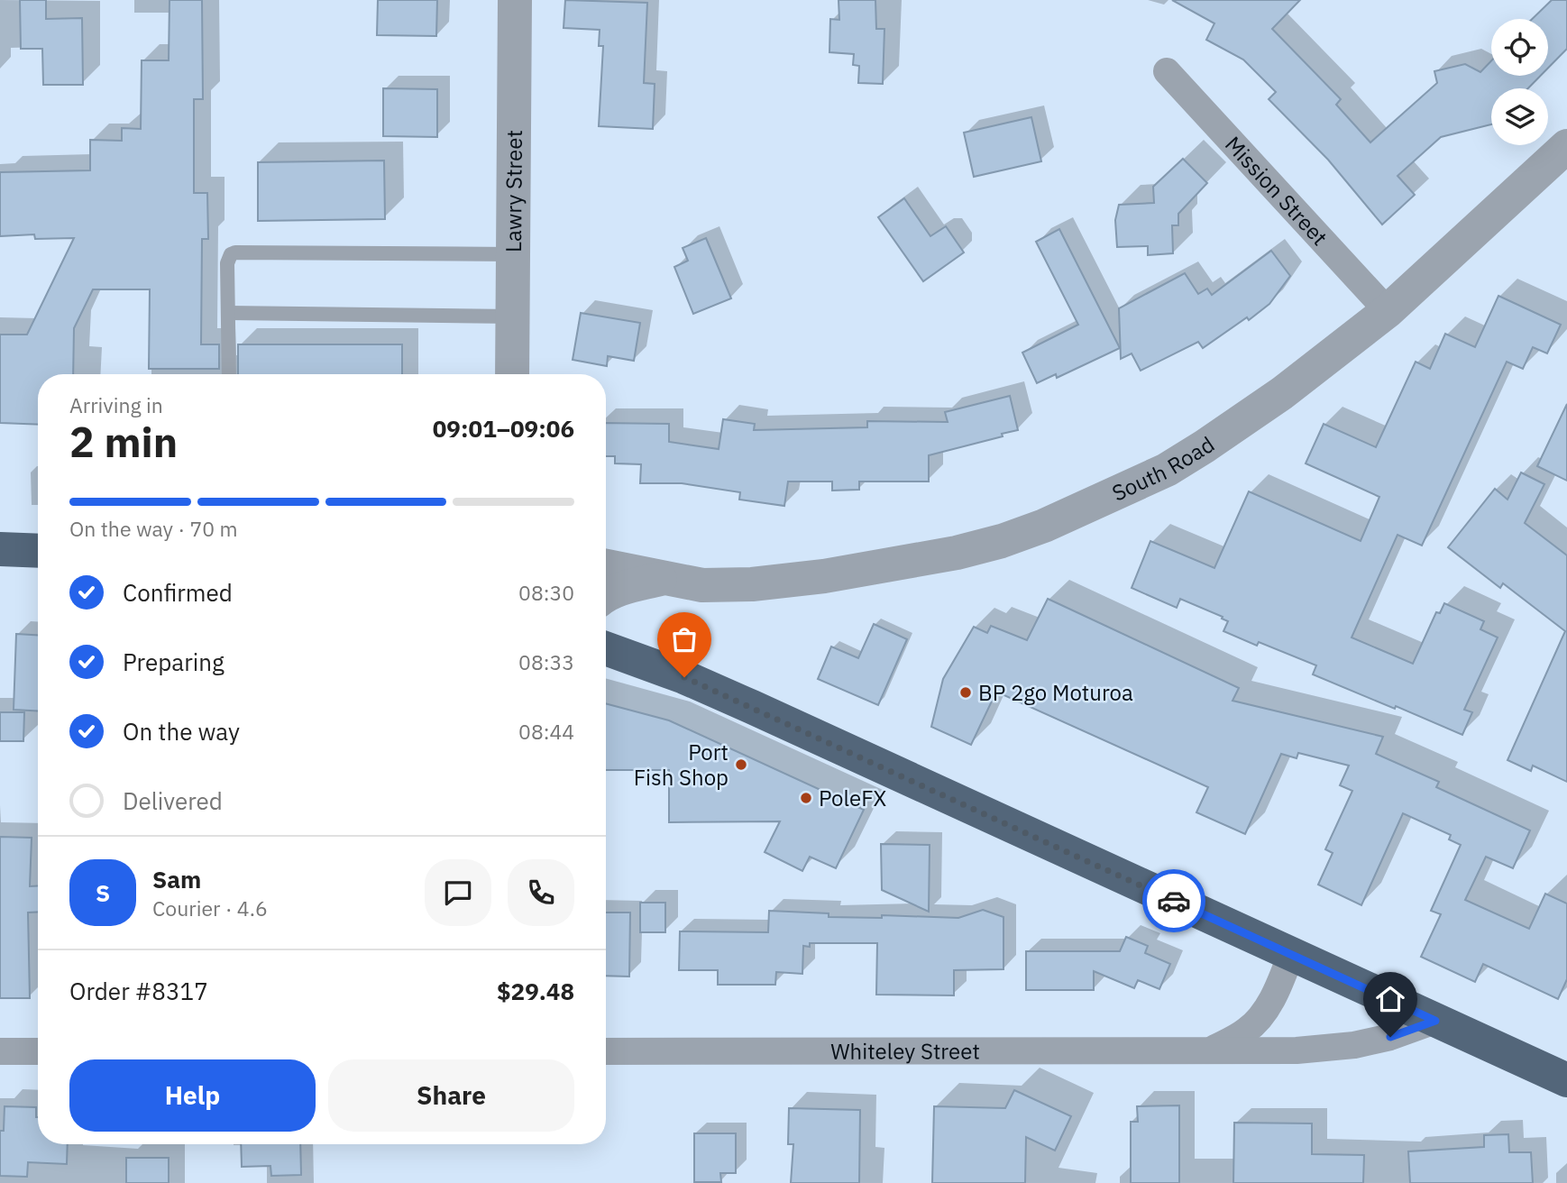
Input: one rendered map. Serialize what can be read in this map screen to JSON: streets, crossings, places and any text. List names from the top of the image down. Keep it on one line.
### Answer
{"streets":{"street":["Lawry Street","Mission Street","South Road","Whiteley Street"]},"crossings":[["Mission Street","South Road"]],"places":["BP 2go Moturoa","Port Fish Shop","PoleFX"],"page":{"heading":["2 min","Arriving in","09:01–09:06"],"panel":["Sam","Courier · 4.6","Order #8317","$29.48"],"bar":"On the way · 70 m","list":[["Confirmed","08:30"],["Preparing","08:33"],["On the way","08:44"],"Delivered"],"round":"S","buttons":["Help","Share"]}}
